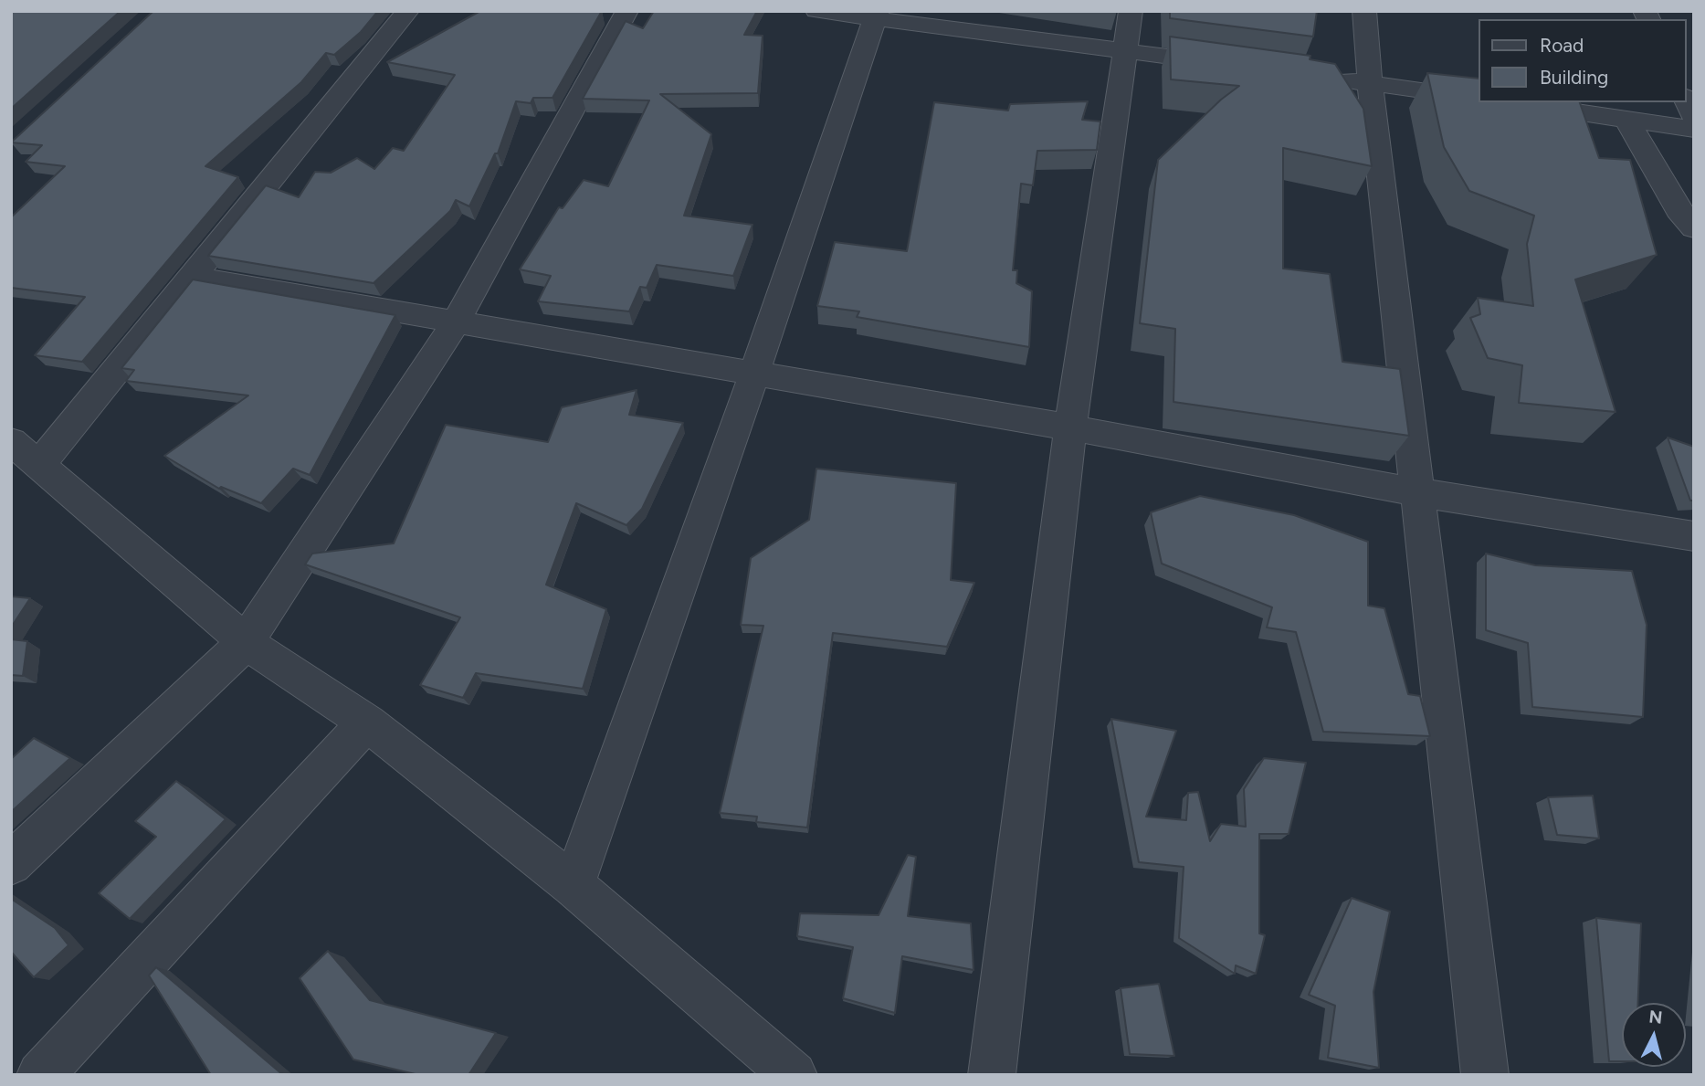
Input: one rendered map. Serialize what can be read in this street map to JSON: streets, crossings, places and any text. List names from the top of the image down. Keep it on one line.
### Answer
{"legend":["Road","Building"],"north":"top"}
